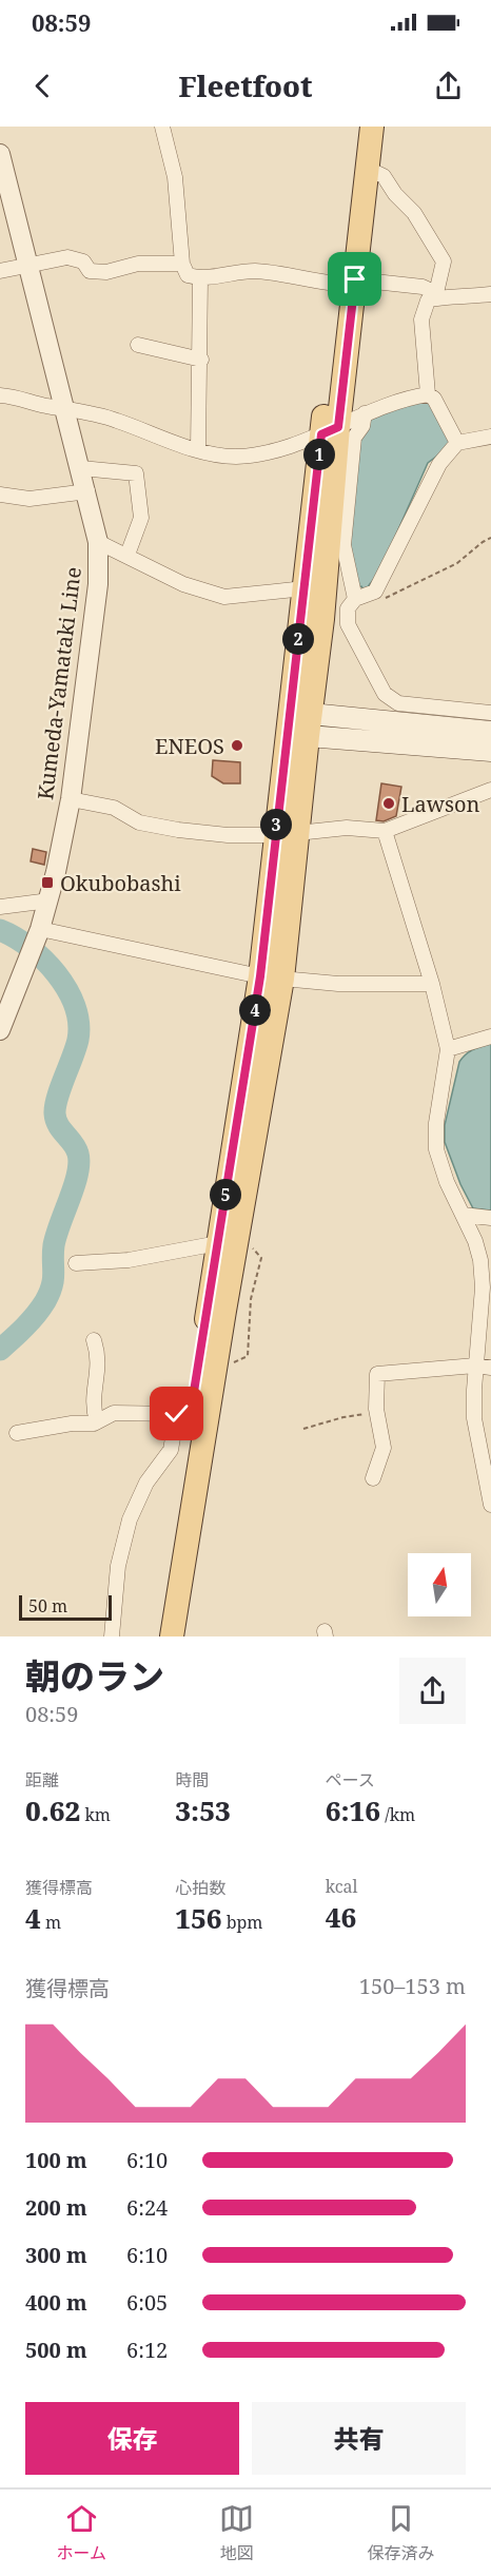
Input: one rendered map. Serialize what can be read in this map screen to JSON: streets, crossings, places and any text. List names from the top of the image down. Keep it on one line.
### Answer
{"streets":{"street":["Kumeda-Yamataki Line"]},"places":{"other":["ENEOS","Lawson"],"transit":["Okubobashi"]},"scale_bar":"50 m","north":"top","page":{"status":"08:59","header":"Fleetfoot","pins":["1","2","3","4","5"],"scale":"50 m","heading":["朝のラン","08:59"],"stats":[["距離","0.62 km"],["時間","3:53"],["ペース","6:16 /km"],["獲得標高","4 m"],["心拍数","156 bpm"],["kcal","46"]],"chart":["獲得標高","150–153 m"],"list":[{"name":"100 m","note":"6:10"},{"name":"200 m","note":"6:24"},{"name":"300 m","note":"6:10"},{"name":"400 m","note":"6:05"},{"name":"500 m","note":"6:12"}],"buttons":["保存","共有"],"tabs":["ホーム","地図","保存済み"]}}
